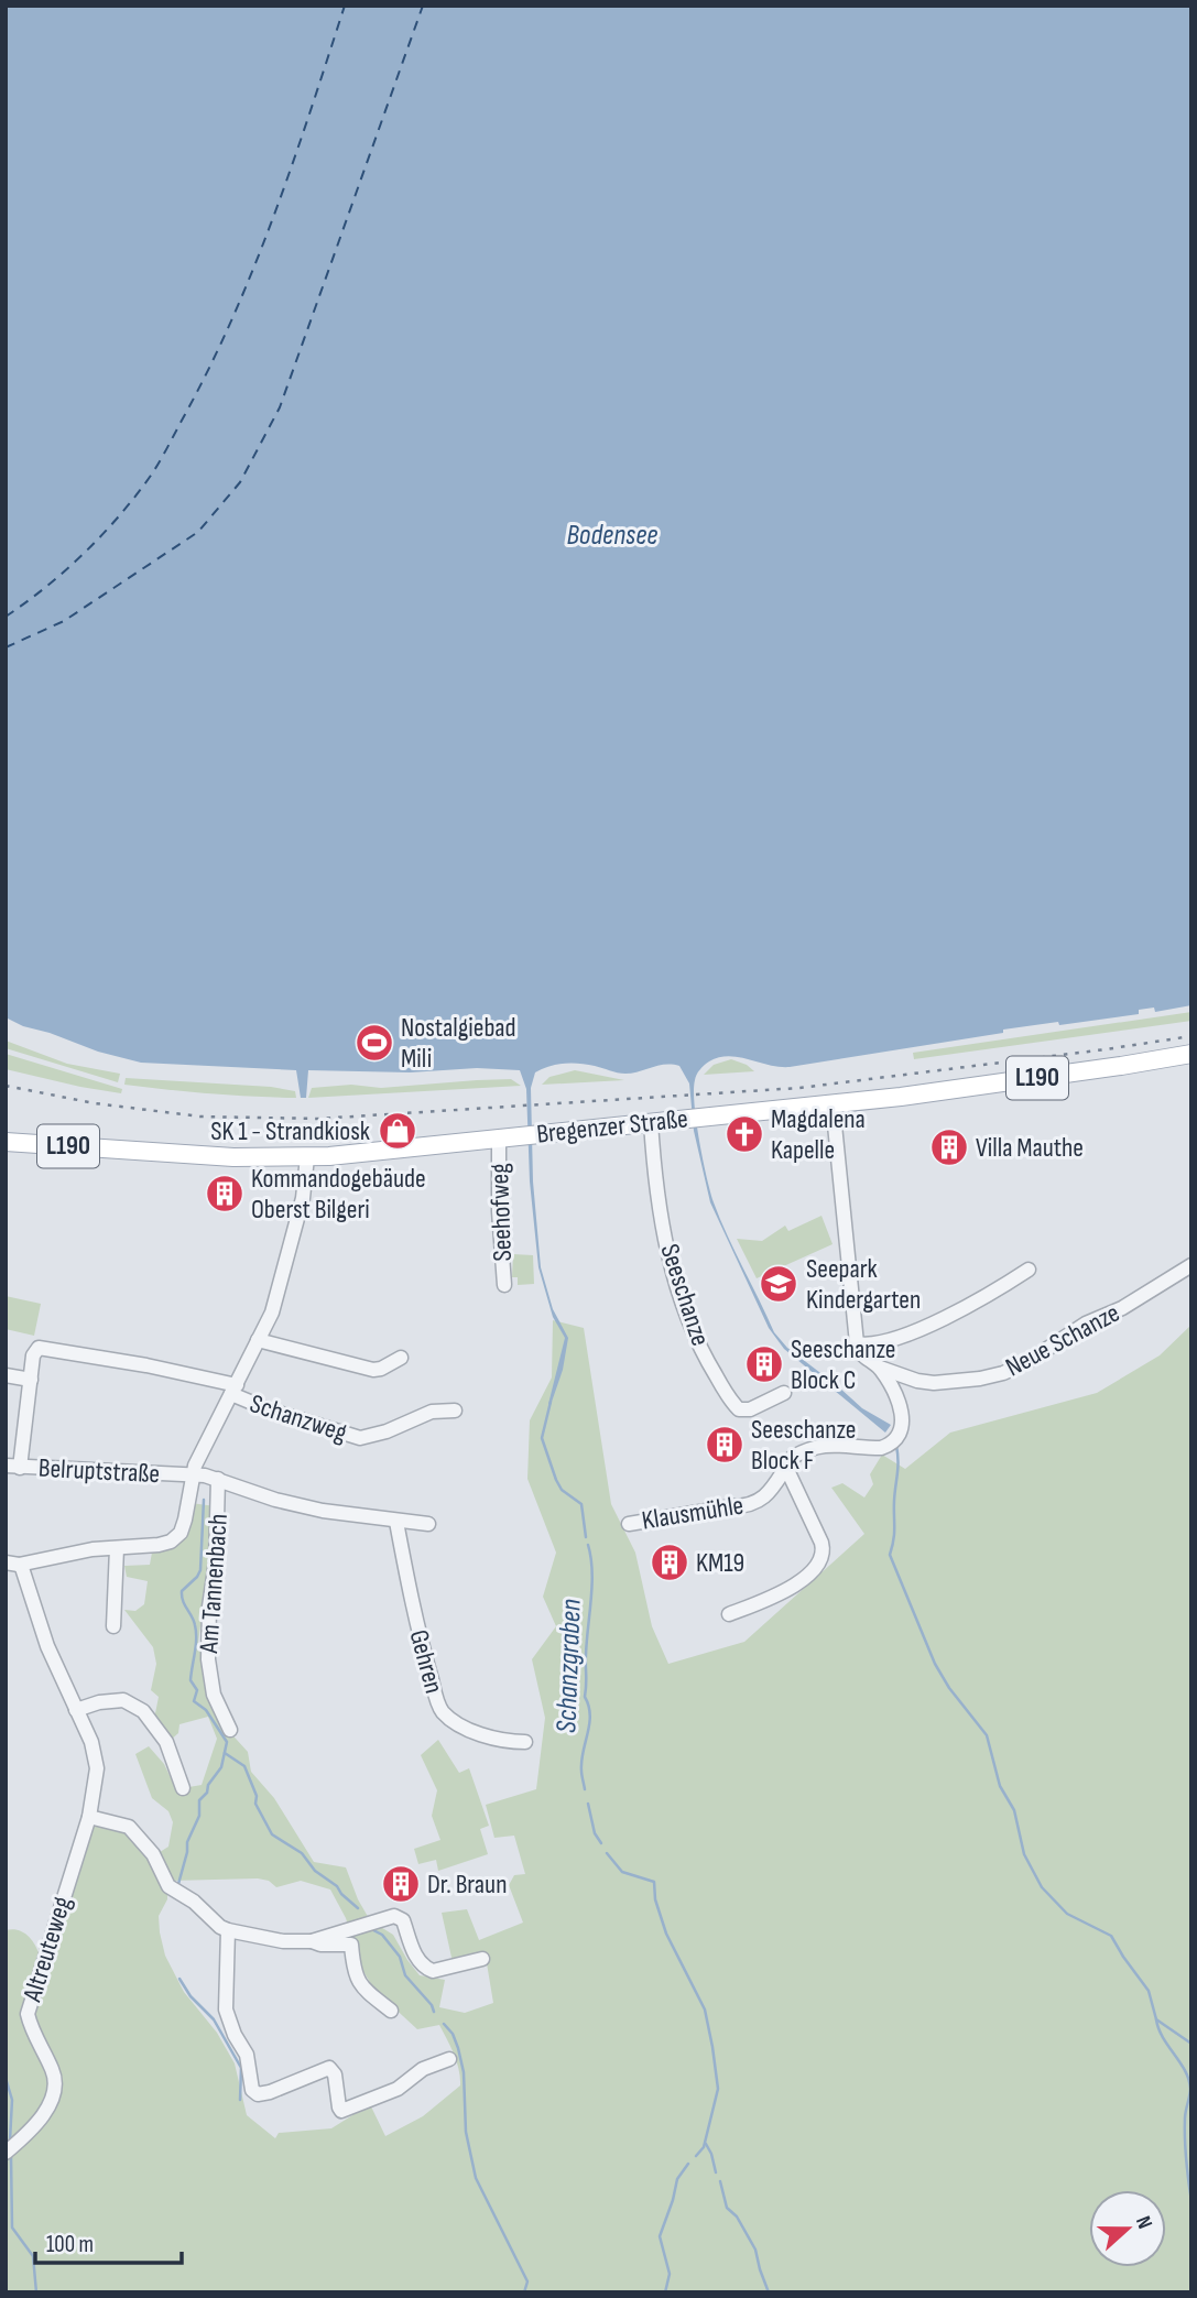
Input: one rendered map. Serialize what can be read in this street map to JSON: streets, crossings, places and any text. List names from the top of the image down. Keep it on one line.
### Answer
{"streets":{"main road":["L190","Bregenzer Straße"],"street":["Seehofweg","Seeschanze","Neue Schanze","Schanzweg","Belruptstraße","Klausmühle","Am Tannenbach","Gehren","Altreuteweg"]},"crossings":[["L190","Bregenzer Straße"],["L190","Am Tannenbach"],["Bregenzer Straße","Seehofweg"],["Bregenzer Straße","Seeschanze"],["Bregenzer Straße","Am Tannenbach"],["Neue Schanze","Klausmühle"],["Schanzweg","Am Tannenbach"],["Belruptstraße","Am Tannenbach"]],"water":["Bodensee","Schanzgraben"],"places":{"sports":["Nostalgiebad Mili"],"shop":["SK 1 - Strandkiosk"],"church":["Magdalena Kapelle"],"building":["Villa Mauthe","Kommandogebäude Oberst Bilgeri","Seeschanze Block C","Seeschanze Block F","KM19","Dr. Braun"],"school or university":["Seepark Kindergarten"]},"scale_bar":"100 m","north":"right"}
